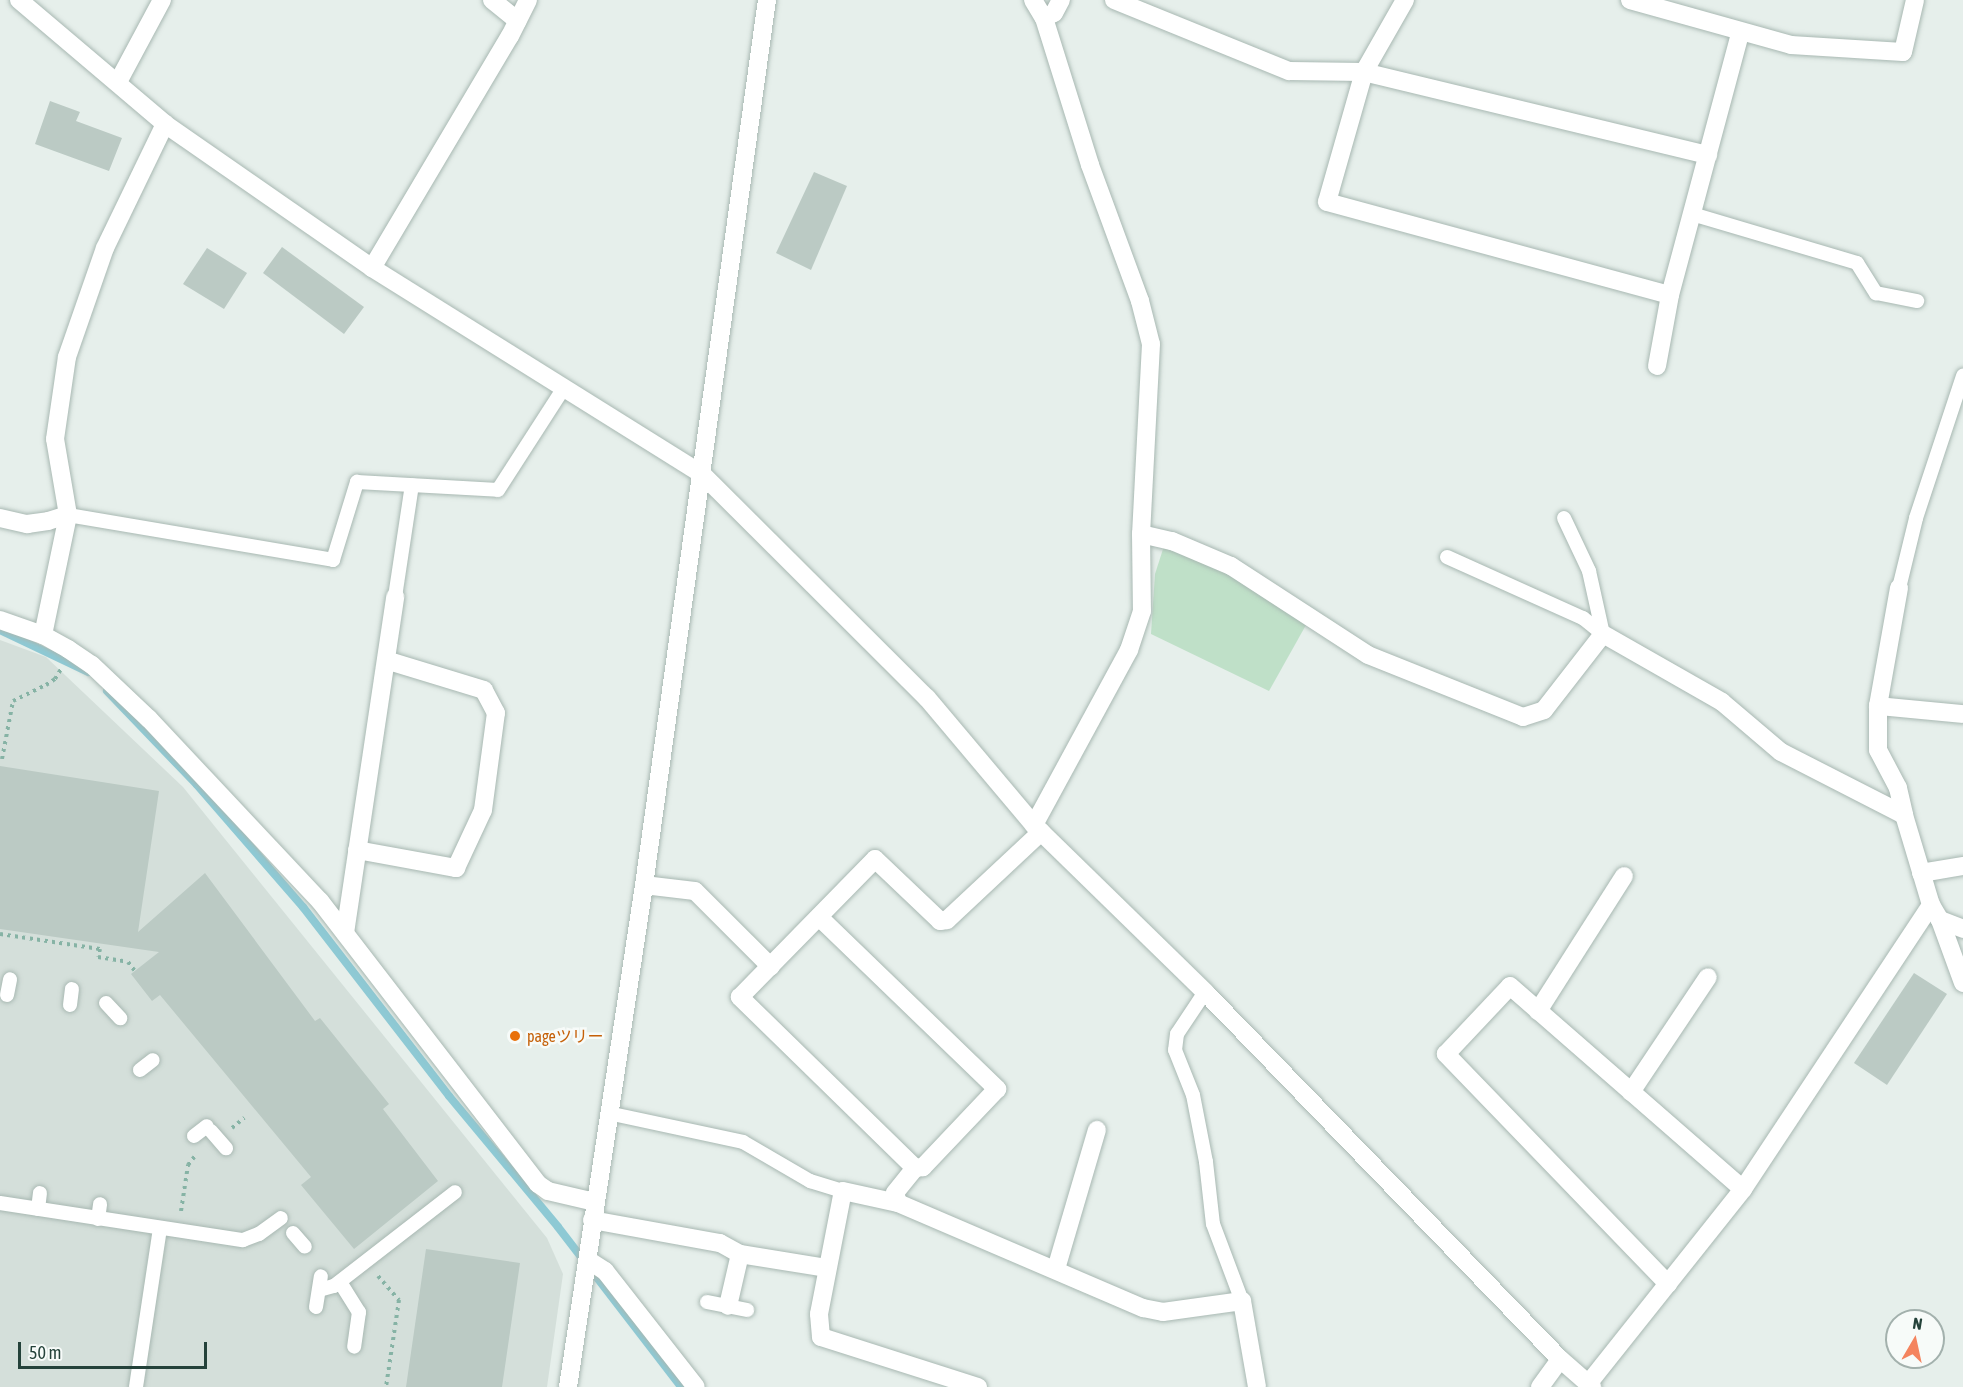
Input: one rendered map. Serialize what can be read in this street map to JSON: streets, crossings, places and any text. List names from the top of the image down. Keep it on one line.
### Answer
{"places":["pageツリー"],"scale_bar":"50 m","north":"top"}
